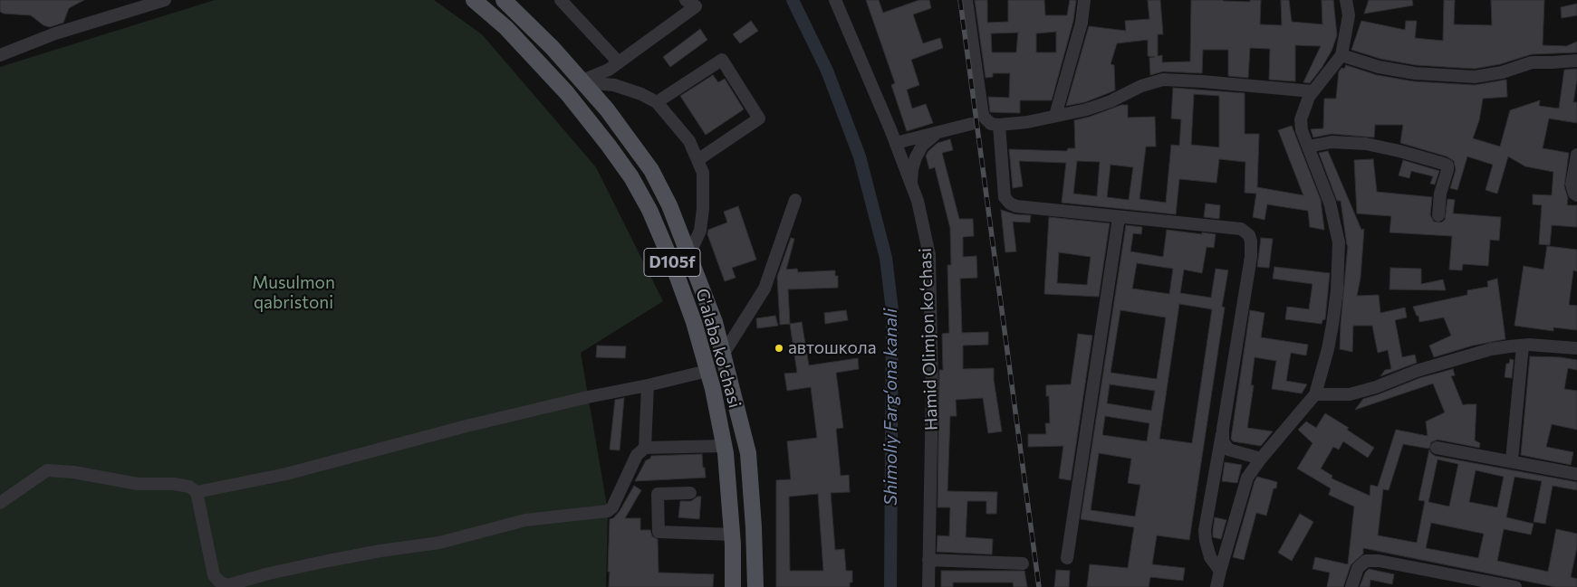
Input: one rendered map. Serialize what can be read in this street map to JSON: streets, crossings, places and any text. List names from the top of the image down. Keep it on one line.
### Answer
{"streets":{"main road":["D105f","G'alaba ko'chasi"],"street":["Hamid Olimjon koʻchasi"]},"water":["Shimoliy Fargʻona kanali"],"parks":["Musulmon qabristoni"],"places":["автошкола"]}
